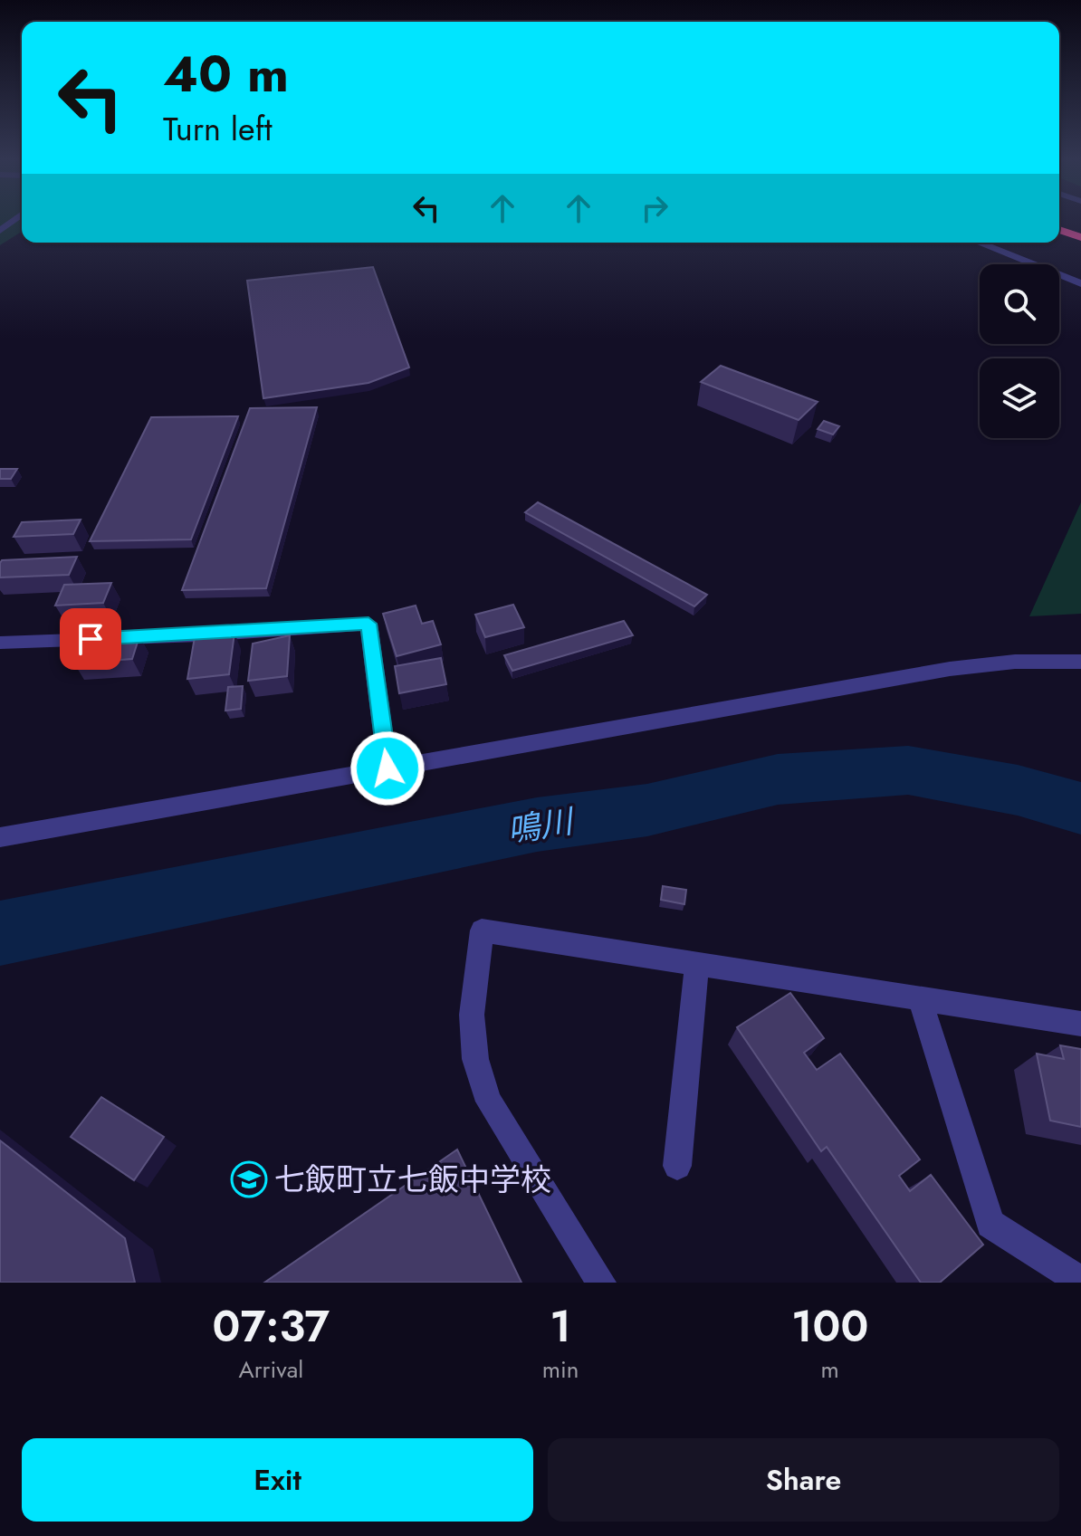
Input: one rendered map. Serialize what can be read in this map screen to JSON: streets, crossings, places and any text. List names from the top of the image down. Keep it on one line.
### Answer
{"water":["鳴川"],"places":{"school or university":["七飯町立七飯中学校"]},"page":{"turn":["40 m","Turn left"],"eta":["07:37","Arrival","1","min","100","m"],"buttons":["Exit","Share"]}}
